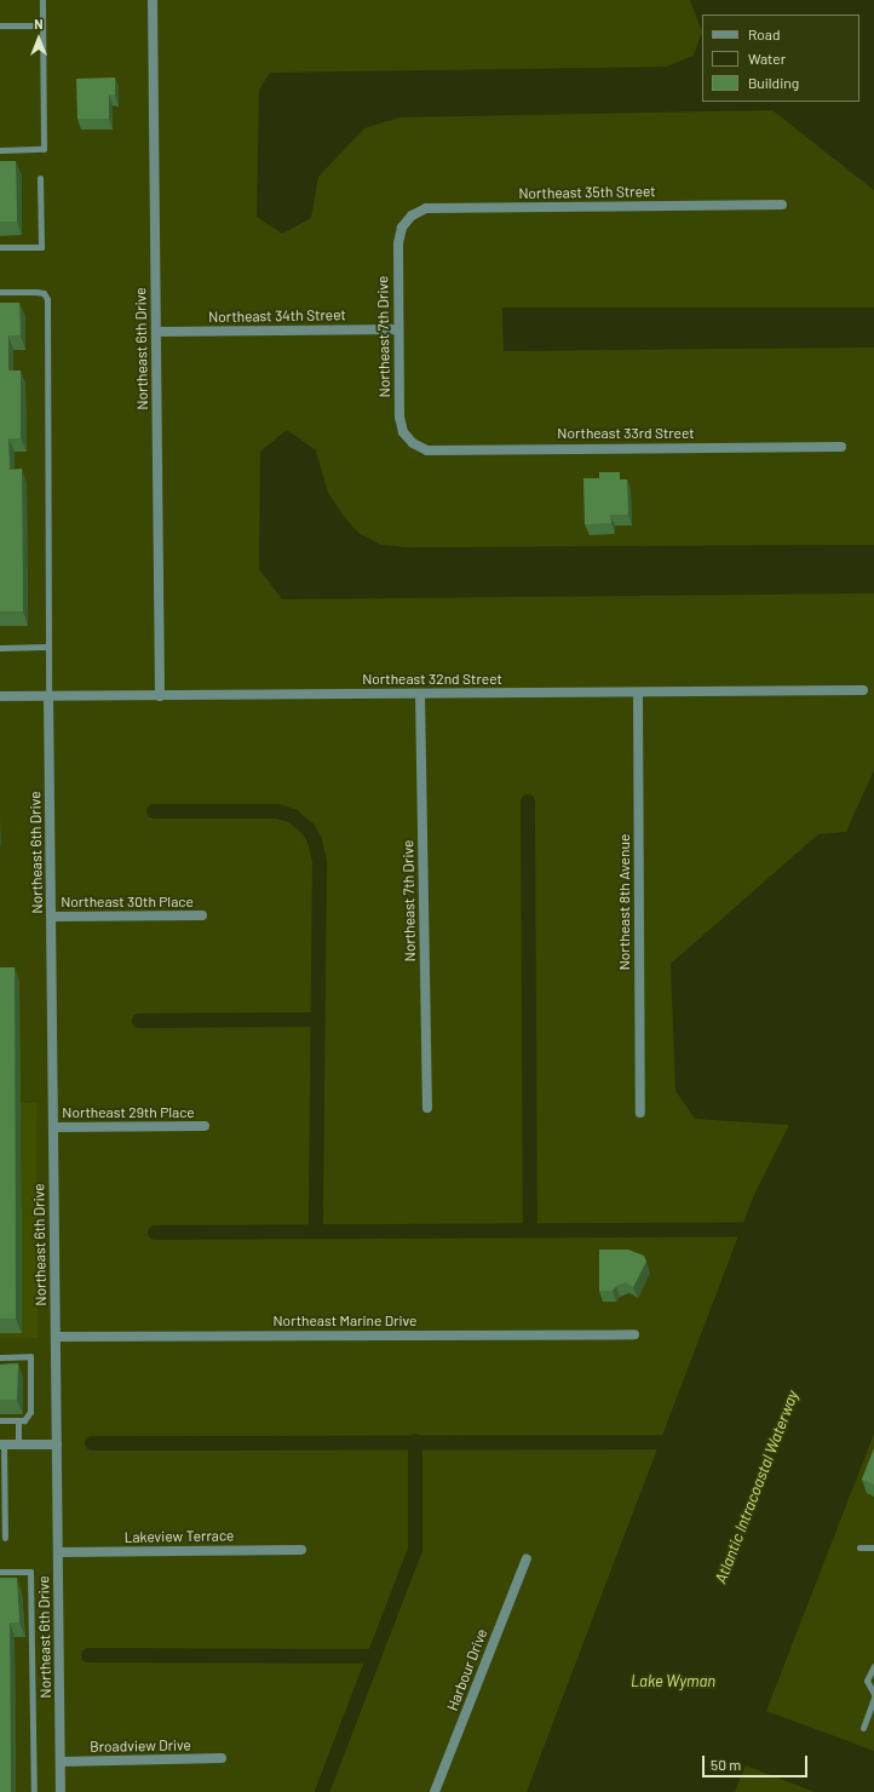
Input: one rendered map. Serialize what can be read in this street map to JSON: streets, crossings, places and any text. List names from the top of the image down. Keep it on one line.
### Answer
{"streets":{"street":["Northeast 35th Street","Northeast 34th Street","Northeast 7th Drive","Northeast 6th Drive","Northeast 33rd Street","Northeast 32nd Street","Northeast 30th Place","Northeast 8th Avenue","Northeast 29th Place","Northeast Marine Drive","Lakeview Terrace","Harbour Drive","Broadview Drive"]},"crossings":[["Northeast 35th Street","Northeast 7th Drive"],["Northeast 34th Street","Northeast 7th Drive"],["Northeast 34th Street","Northeast 6th Drive"],["Northeast 7th Drive","Northeast 33rd Street"],["Northeast 7th Drive","Northeast 32nd Street"],["Northeast 6th Drive","Northeast 32nd Street"],["Northeast 6th Drive","Northeast 30th Place"],["Northeast 6th Drive","Northeast 29th Place"],["Northeast 6th Drive","Northeast Marine Drive"],["Northeast 6th Drive","Lakeview Terrace"],["Northeast 6th Drive","Broadview Drive"],["Northeast 32nd Street","Northeast 8th Avenue"]],"water":["Atlantic Intracoastal Waterway","Lake Wyman"],"legend":["Road","Water","Building"],"scale_bar":"50 m","north":"top"}
